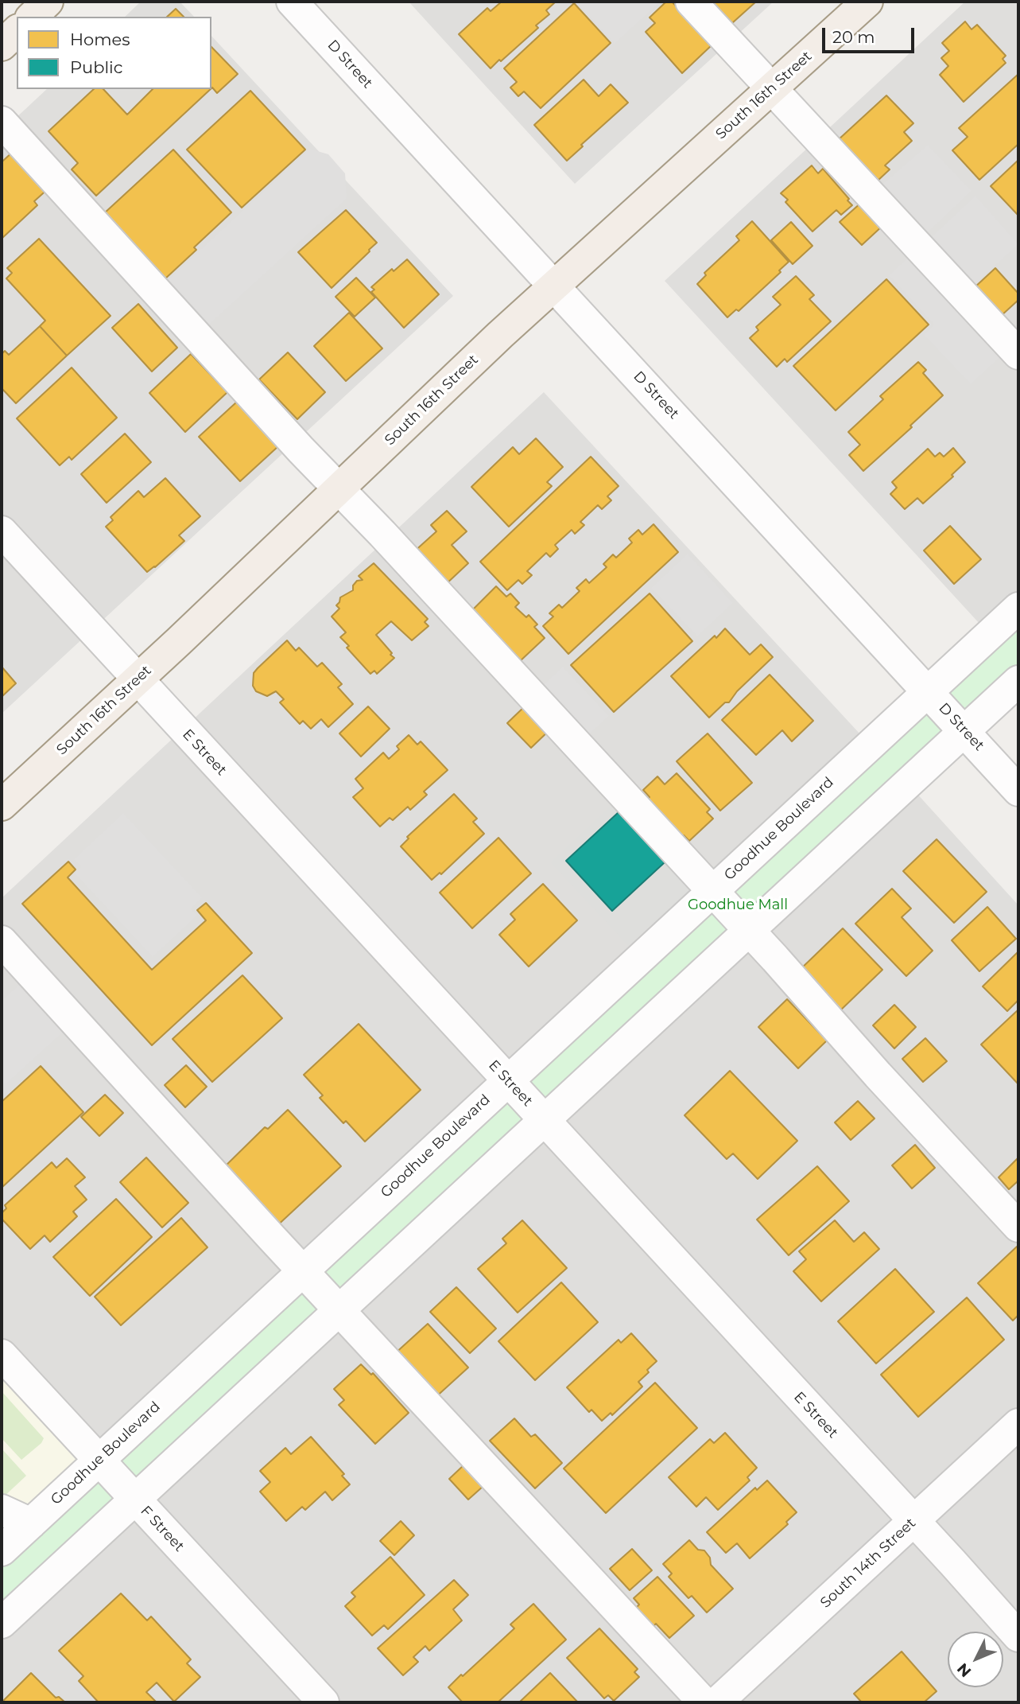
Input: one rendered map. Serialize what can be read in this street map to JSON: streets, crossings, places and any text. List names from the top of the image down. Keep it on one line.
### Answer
{"streets":{"main road":["South 16th Street"],"street":["D Street","E Street","Goodhue Boulevard","F Street","South 14th Street"]},"crossings":[["D Street","South 16th Street"],["D Street","Goodhue Boulevard"],["South 16th Street","E Street"],["E Street","Goodhue Boulevard"],["E Street","South 14th Street"],["Goodhue Boulevard","F Street"]],"parks":["Goodhue Mall"],"legend":["Homes","Public"],"scale_bar":"20 m","north":"bottom left"}
